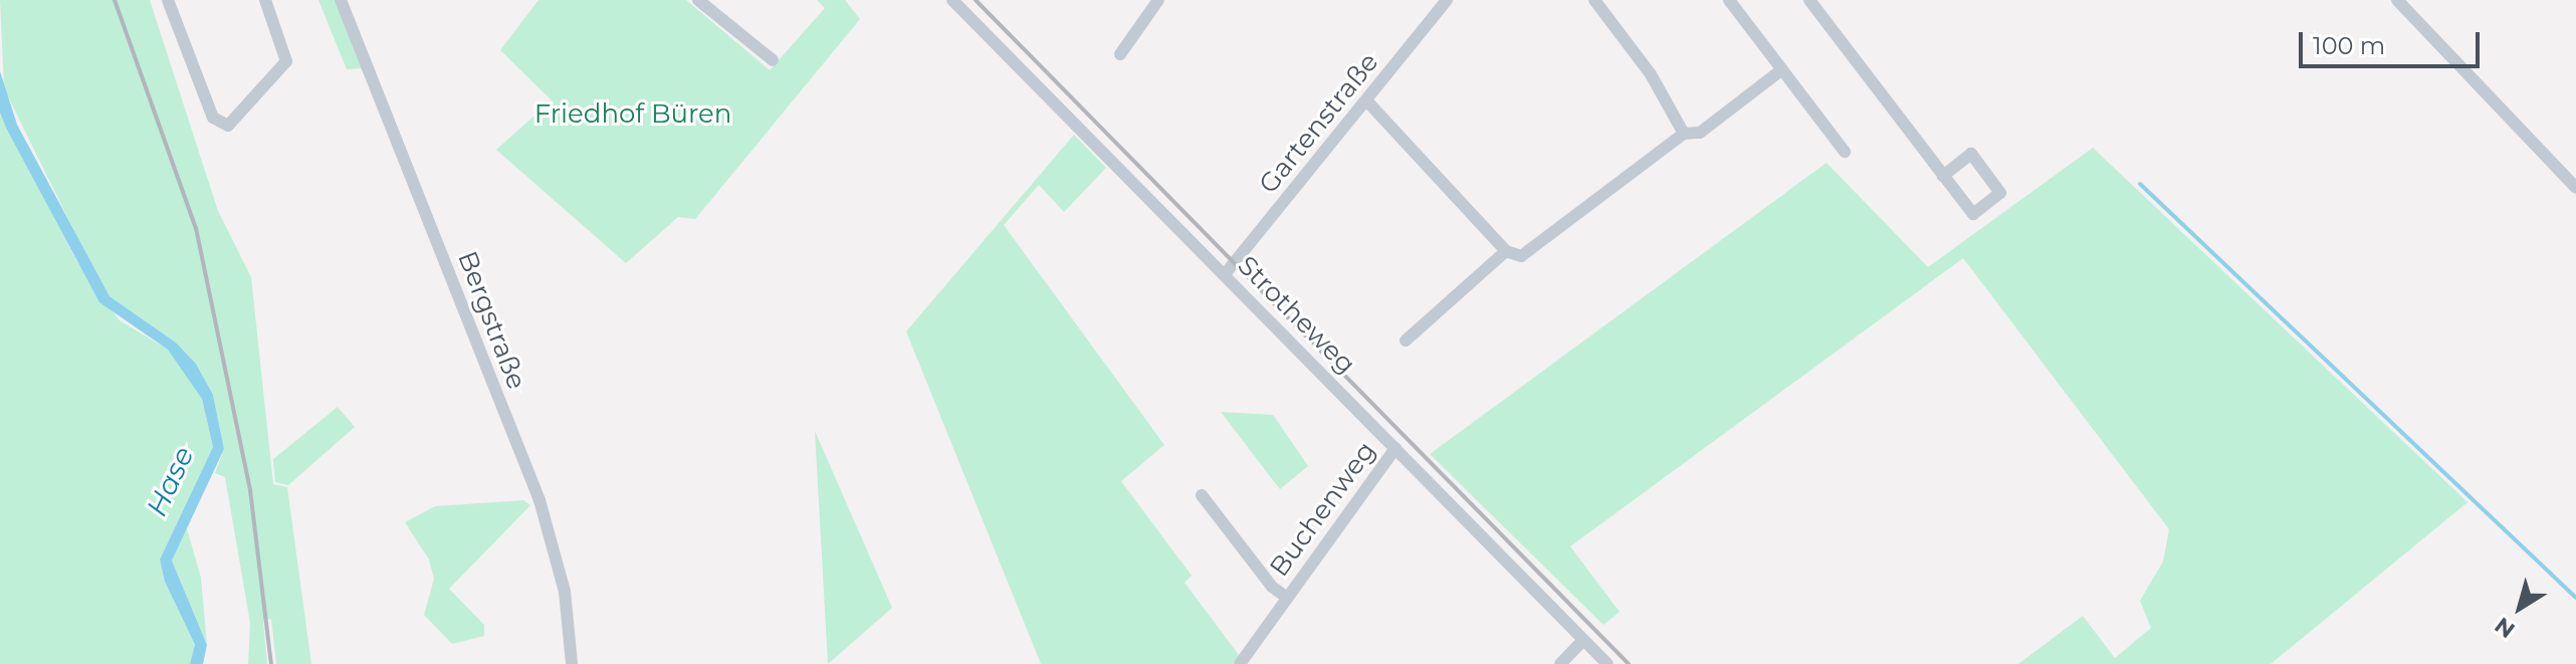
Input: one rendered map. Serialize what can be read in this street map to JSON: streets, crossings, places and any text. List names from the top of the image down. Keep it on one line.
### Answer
{"streets":{"street":["Gartenstraße","Strotheweg","Bergstraße","Buchenweg"]},"crossings":[["Gartenstraße","Strotheweg"],["Strotheweg","Buchenweg"]],"water":["Hase"],"parks":["Friedhof Büren"],"scale_bar":"100 m","north":"bottom left"}
